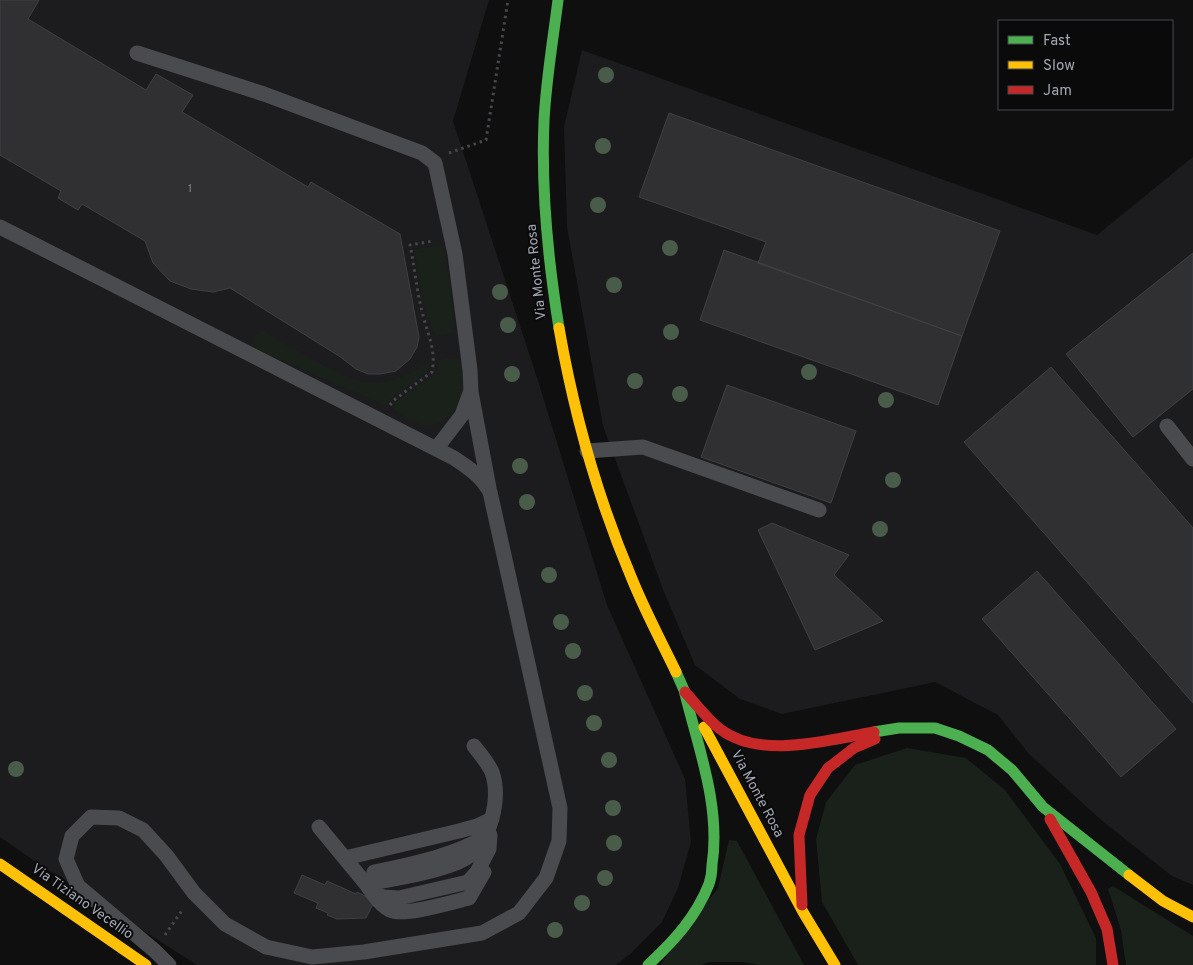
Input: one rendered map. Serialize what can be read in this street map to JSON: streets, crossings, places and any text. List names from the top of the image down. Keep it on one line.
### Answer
{"streets":{"main road":["Via Monte Rosa","Via Tiziano Vecellio"]},"house_numbers":["1"],"legend":["Fast","Slow","Jam"]}
